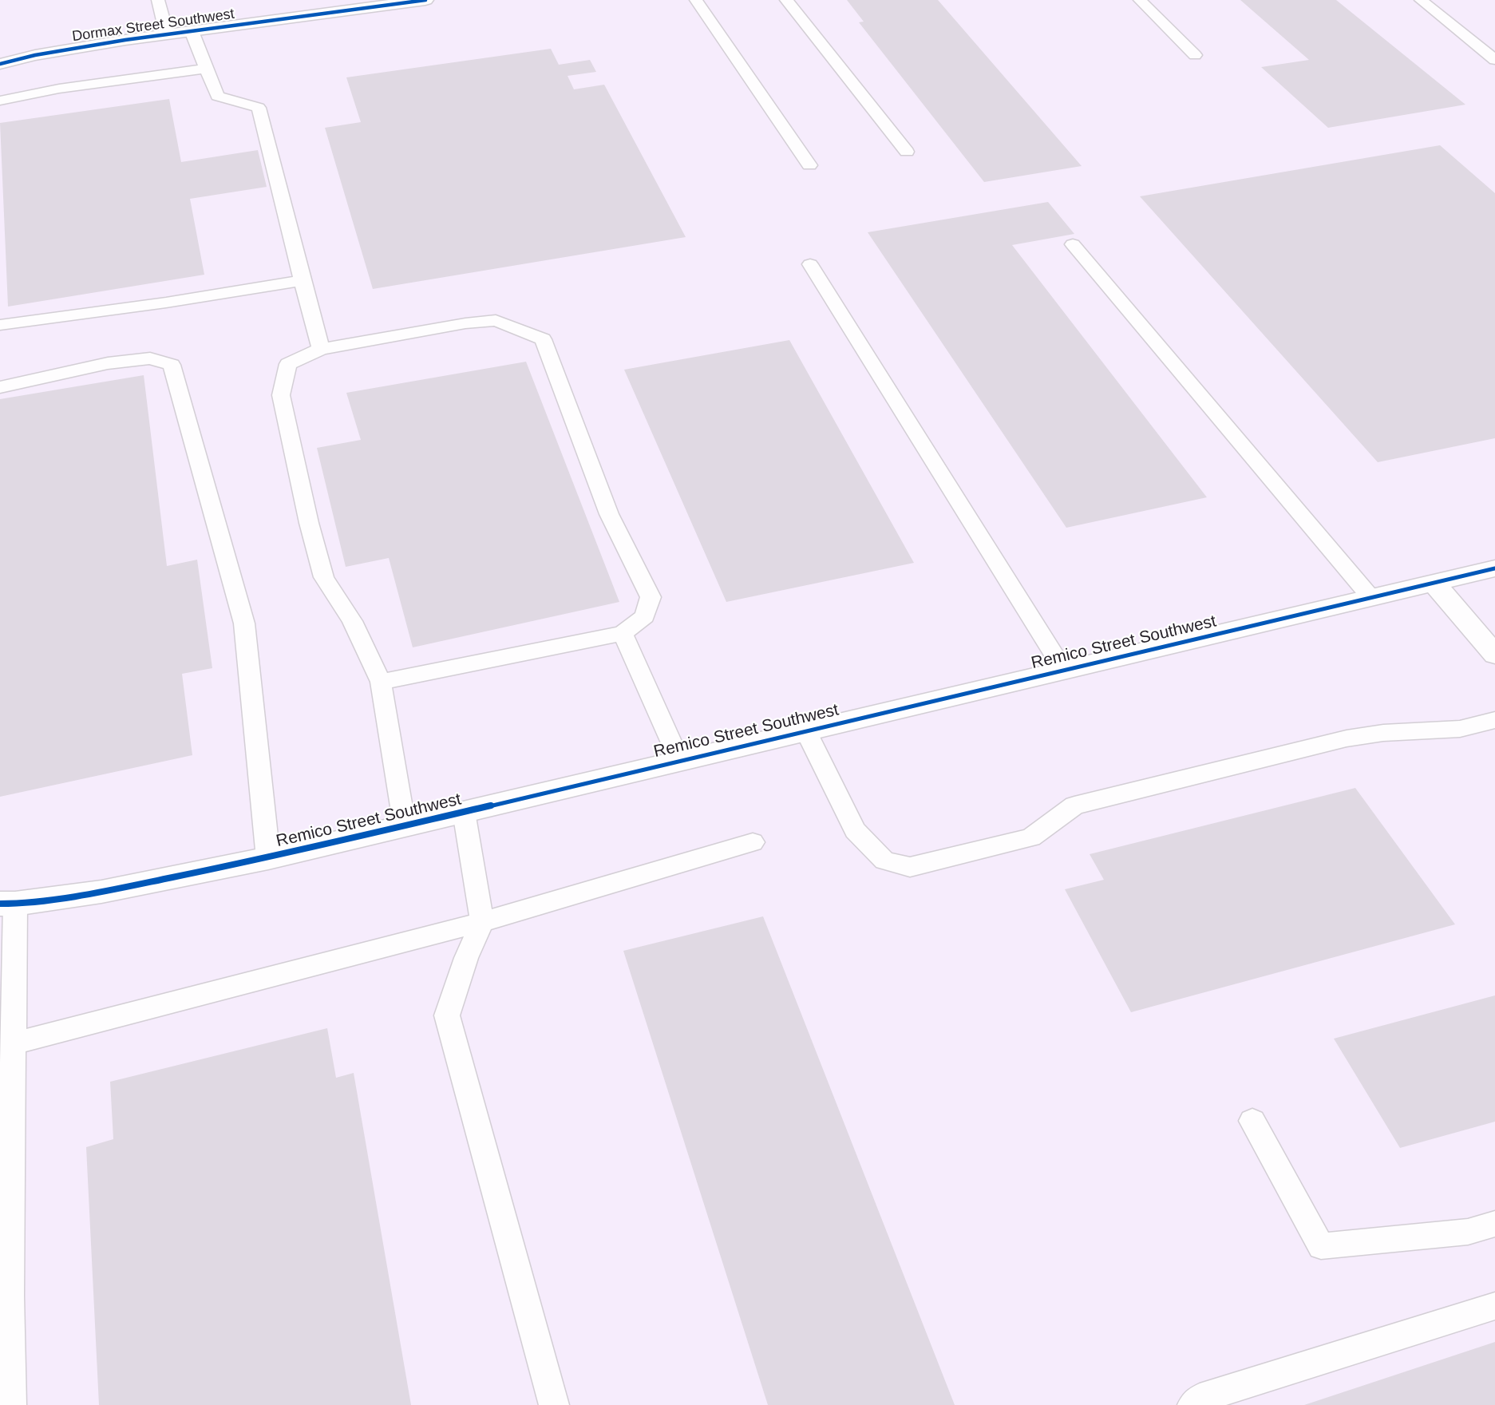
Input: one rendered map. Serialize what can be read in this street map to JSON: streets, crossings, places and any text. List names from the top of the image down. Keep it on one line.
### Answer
{"streets":{"street":["Dormax Street Southwest","Remico Street Southwest"]}}
